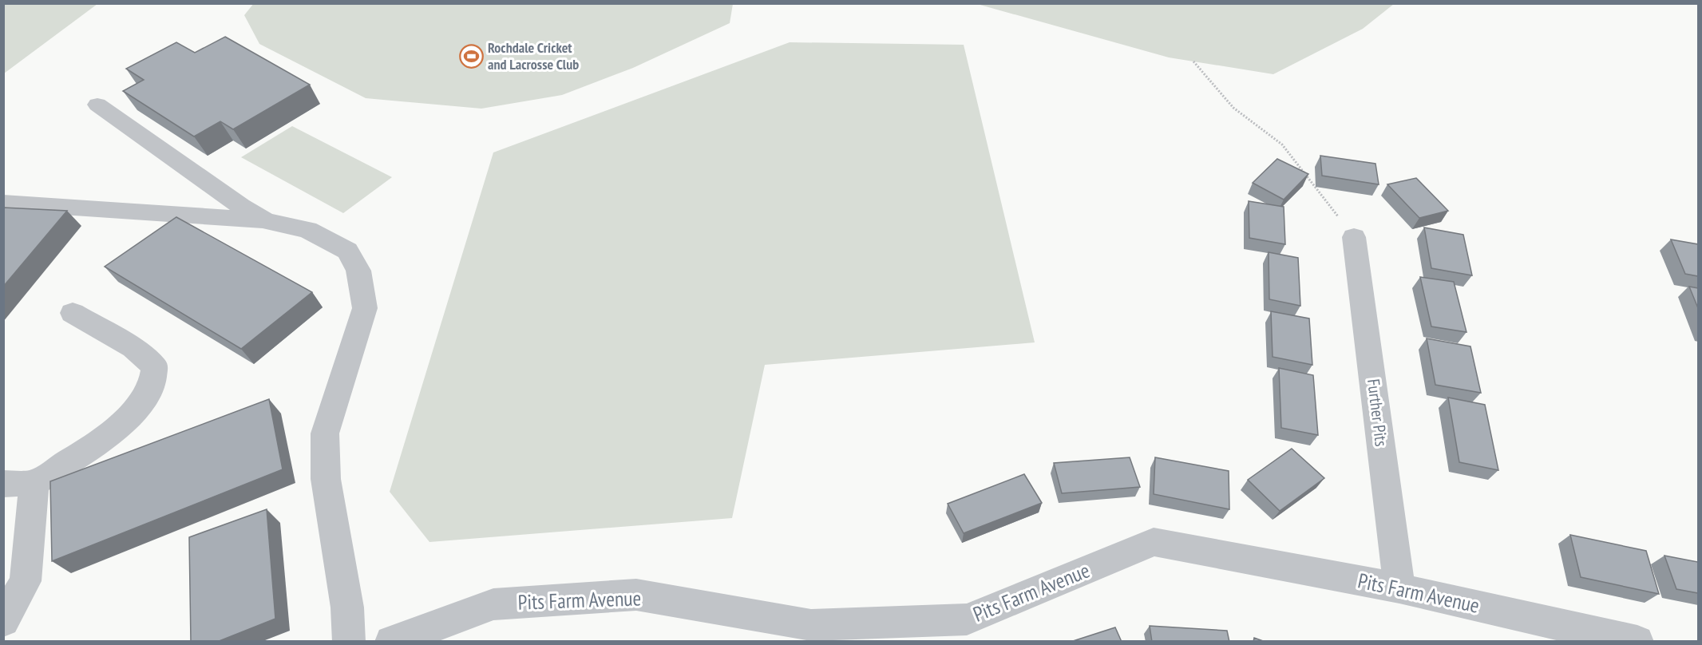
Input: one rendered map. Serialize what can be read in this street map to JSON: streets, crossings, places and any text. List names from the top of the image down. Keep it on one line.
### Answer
{"streets":{"street":["Further Pits","Pits Farm Avenue"]},"crossings":[["Further Pits","Pits Farm Avenue"]],"places":{"sports":["Rochdale Cricket and Lacrosse Club"]}}
